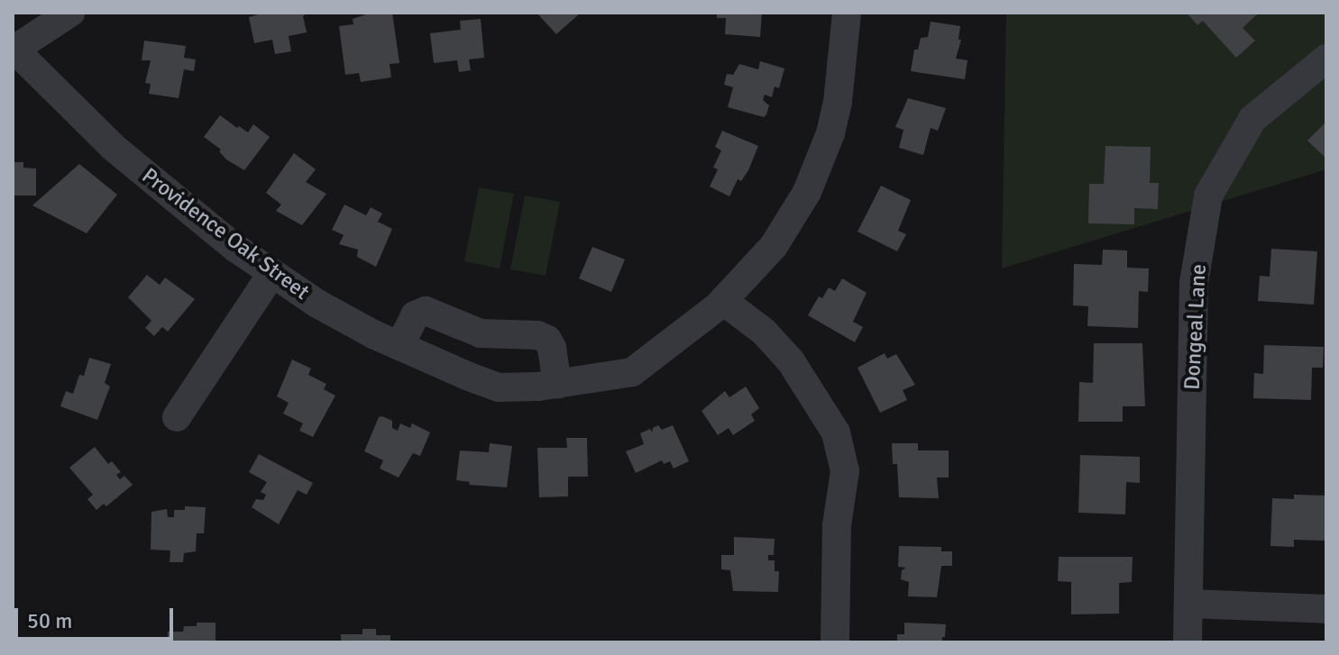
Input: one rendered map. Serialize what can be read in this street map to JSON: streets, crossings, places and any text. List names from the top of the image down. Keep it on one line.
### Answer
{"streets":{"street":["Providence Oak Street","Dongeal Lane"]},"scale_bar":"50 m"}
